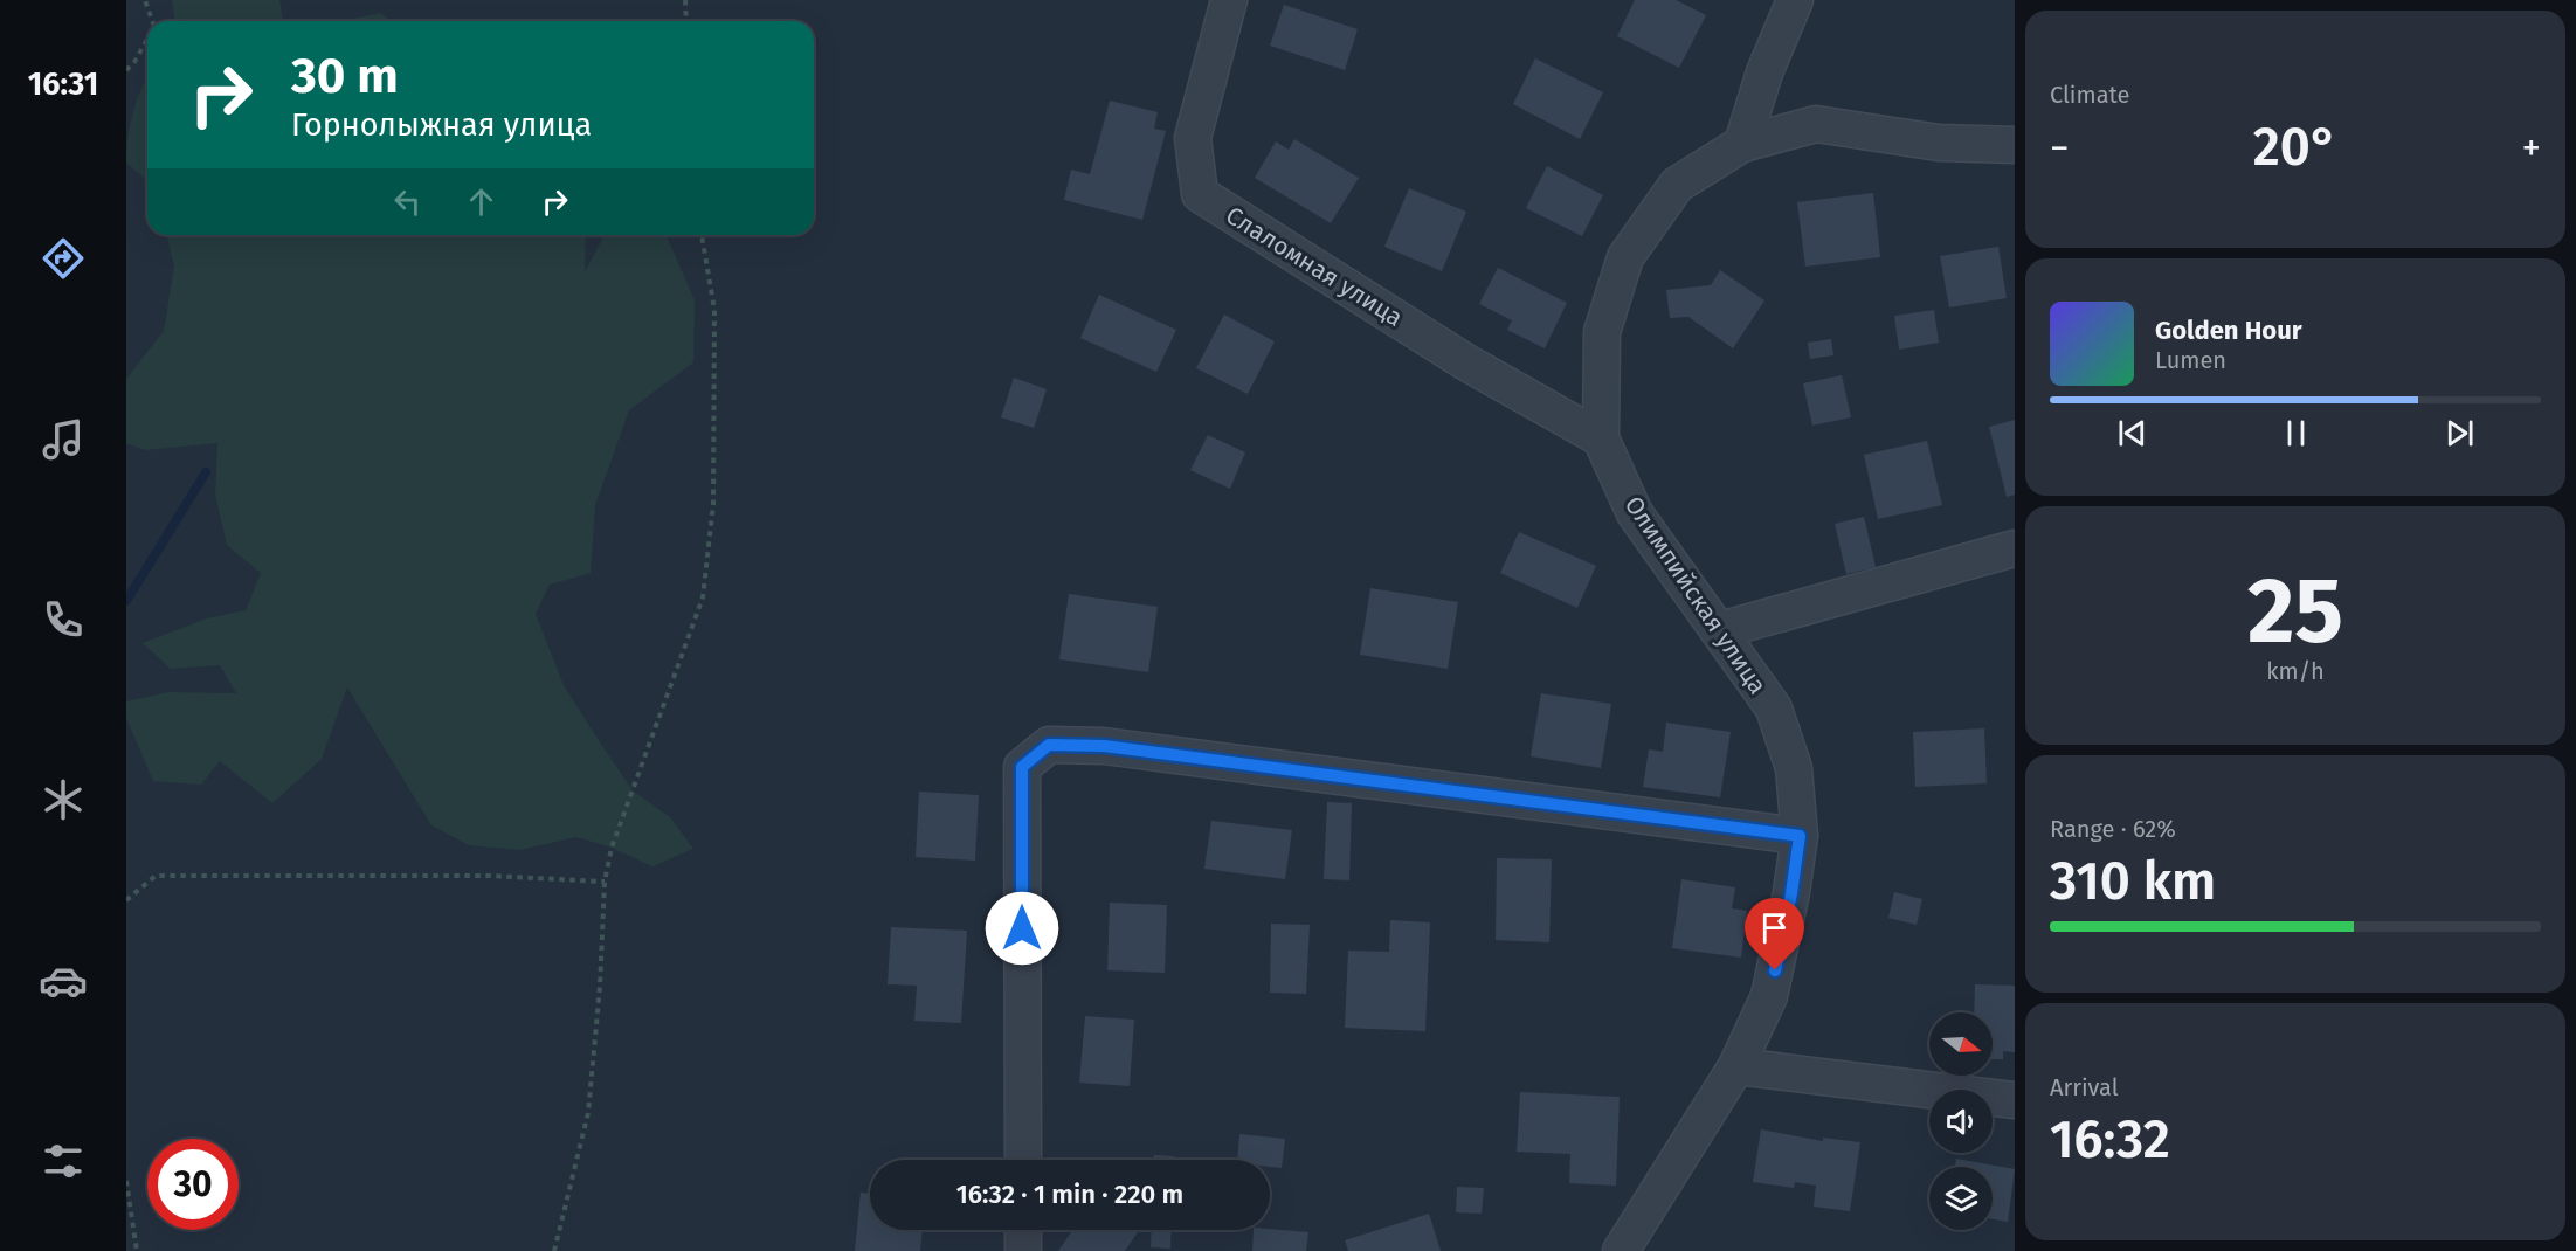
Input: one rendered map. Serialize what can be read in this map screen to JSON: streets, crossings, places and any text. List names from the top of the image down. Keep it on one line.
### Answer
{"streets":{"street":["Слаломная улица","Олимпийская улица"]},"crossings":[["Слаломная улица","Олимпийская улица"]],"north":"right","page":{"tabs":"16:31","tile":["Climate",["25","km/h"],["Range · 62%","310 km"],["Arrival","16:32"]],"turn":["30 m","Горнолыжная улица"],"heat":["−","20°","+"],"song":["Golden Hour","Lumen"],"limit":"30","trip":"16:32 · 1 min · 220 m"}}
